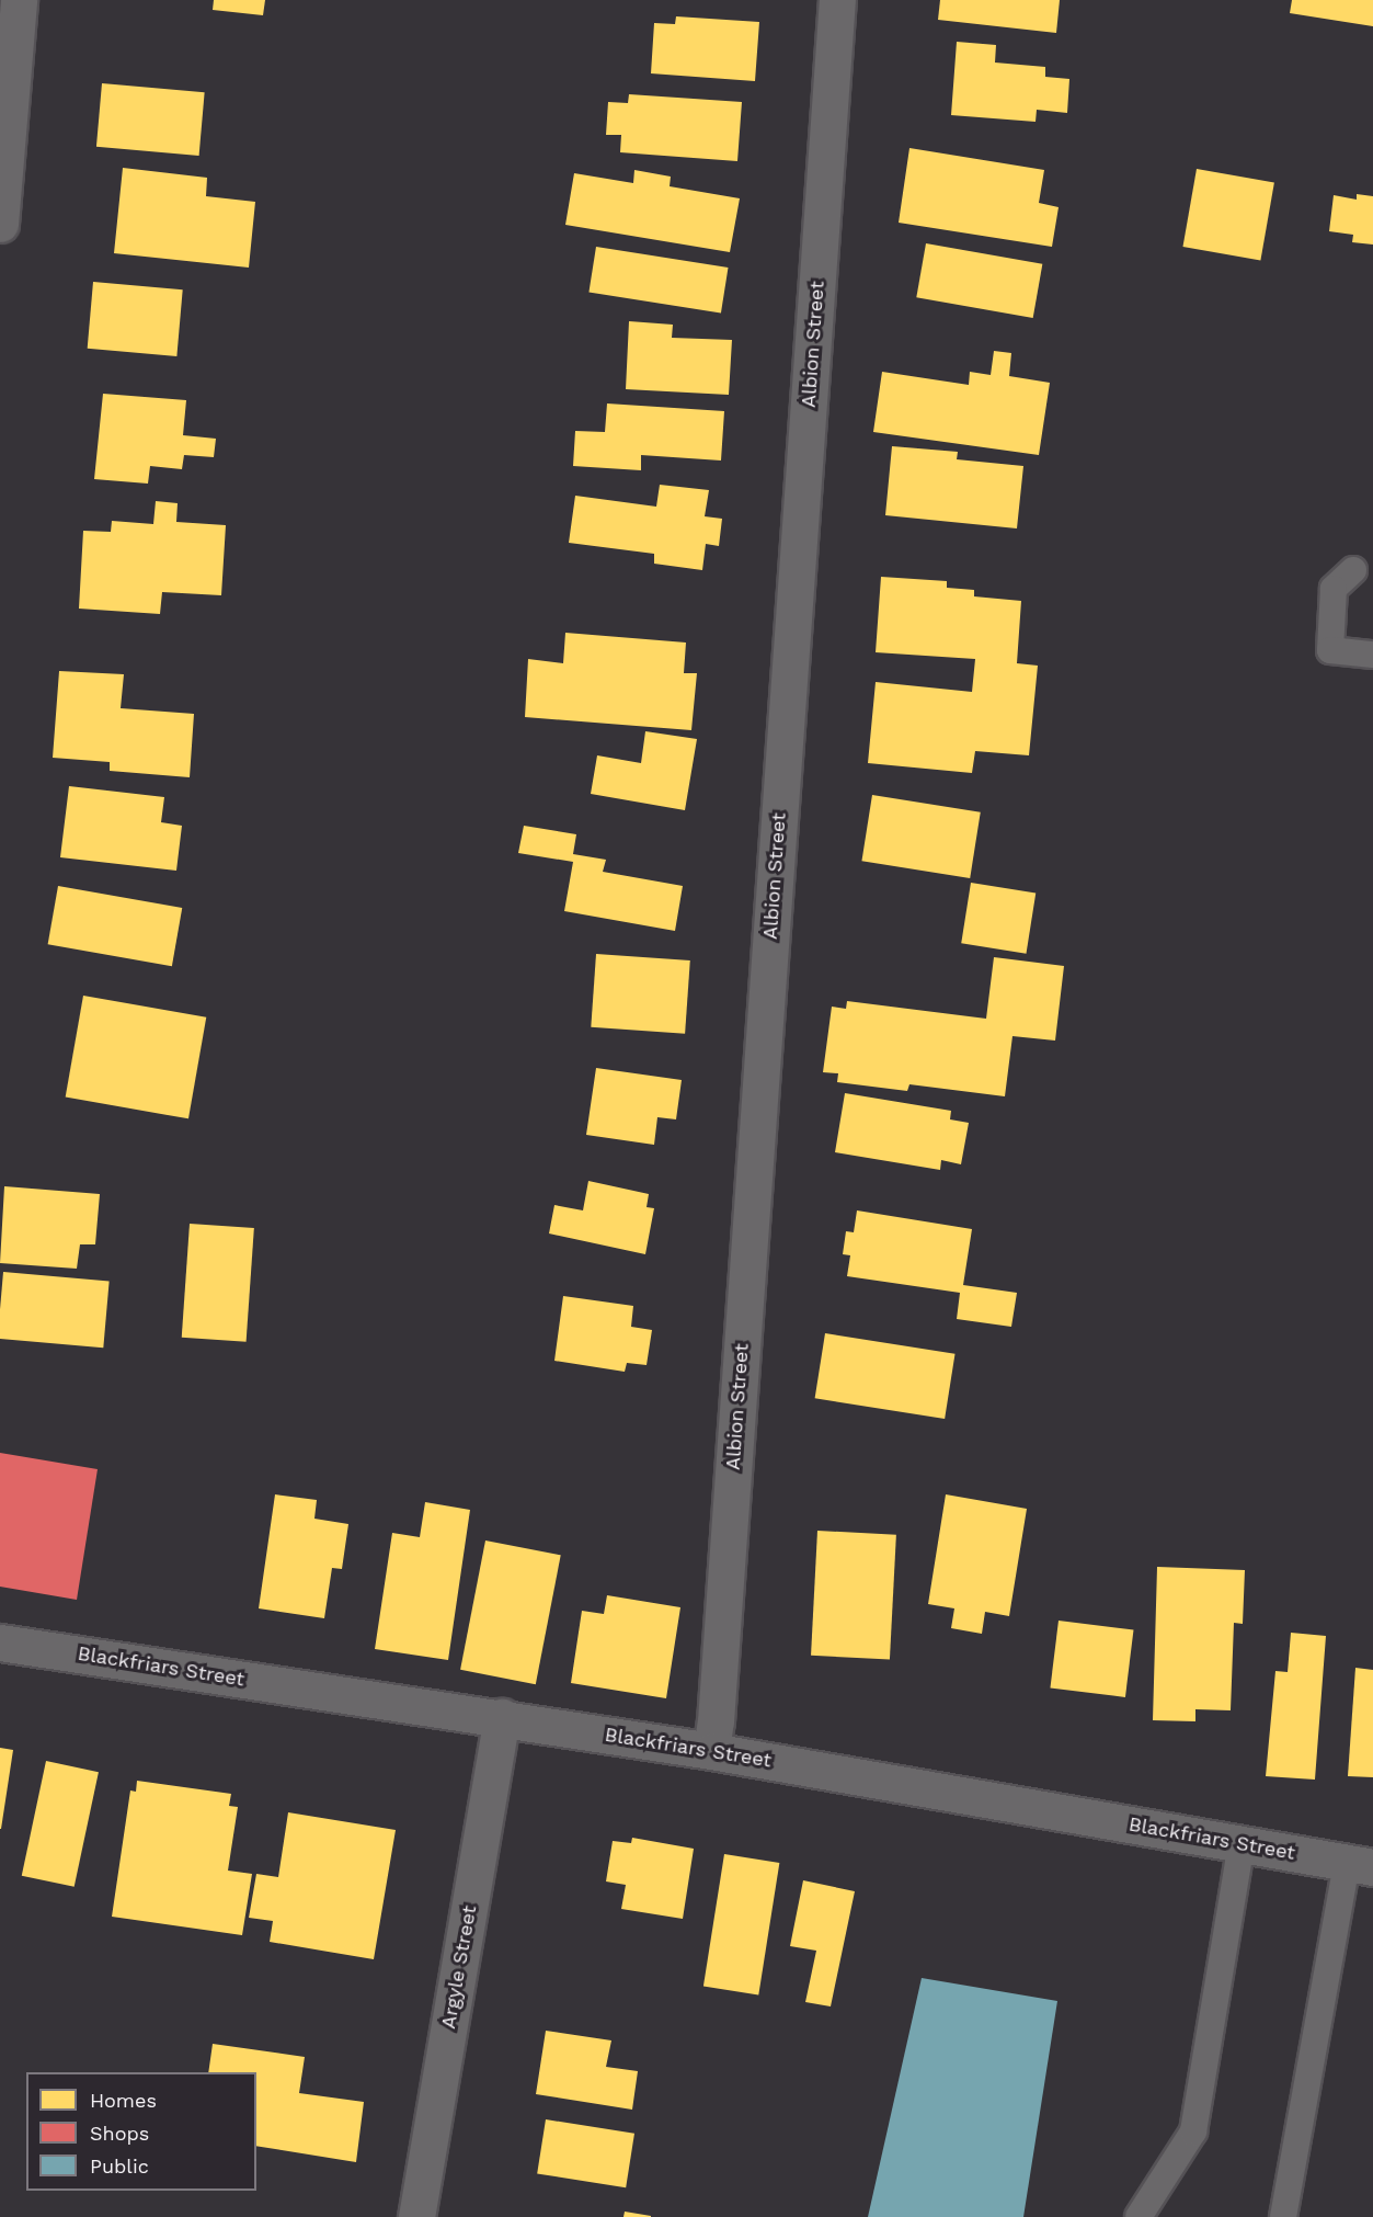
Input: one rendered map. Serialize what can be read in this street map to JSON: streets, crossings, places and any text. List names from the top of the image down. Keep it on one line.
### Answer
{"streets":{"street":["Albion Street","Blackfriars Street","Argyle Street"]},"crossings":[["Albion Street","Blackfriars Street"],["Blackfriars Street","Argyle Street"]],"legend":["Homes","Shops","Public"]}
